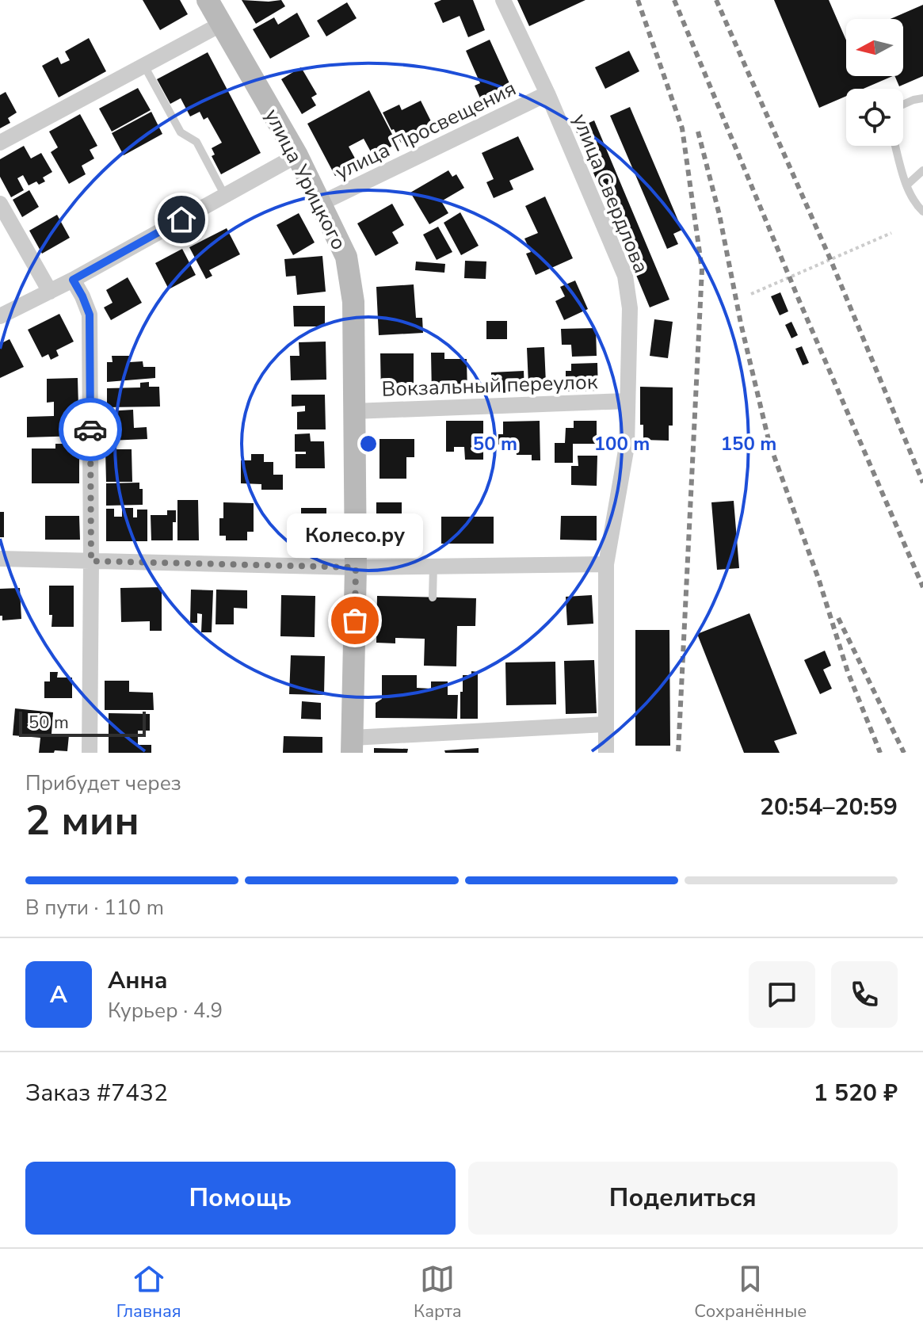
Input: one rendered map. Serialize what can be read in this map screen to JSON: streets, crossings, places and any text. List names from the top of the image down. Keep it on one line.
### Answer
{"streets":{"main road":["улица Урицкого"],"street":["улица Просвещения","улица Свердлова","Вокзальный переулок"]},"crossings":[["улица Просвещения","улица Урицкого"],["улица Просвещения","улица Свердлова"],["улица Урицкого","Вокзальный переулок"],["улица Свердлова","Вокзальный переулок"]],"places":["Колесо.ру"],"scale_bar":"50 m","north":"left","page":{"bubble":"Колесо.ру","scale":"50 m","heading":["2 мин","Прибудет через","20:54–20:59"],"panel":["Анна","Курьер · 4.9","Заказ #7432","1 520 ₽"],"bar":"В пути · 110 m","round":"А","buttons":["Помощь","Поделиться"],"tabs":["Главная","Карта","Сохранённые"]},"rings":["50 m","100 m","150 m"]}
